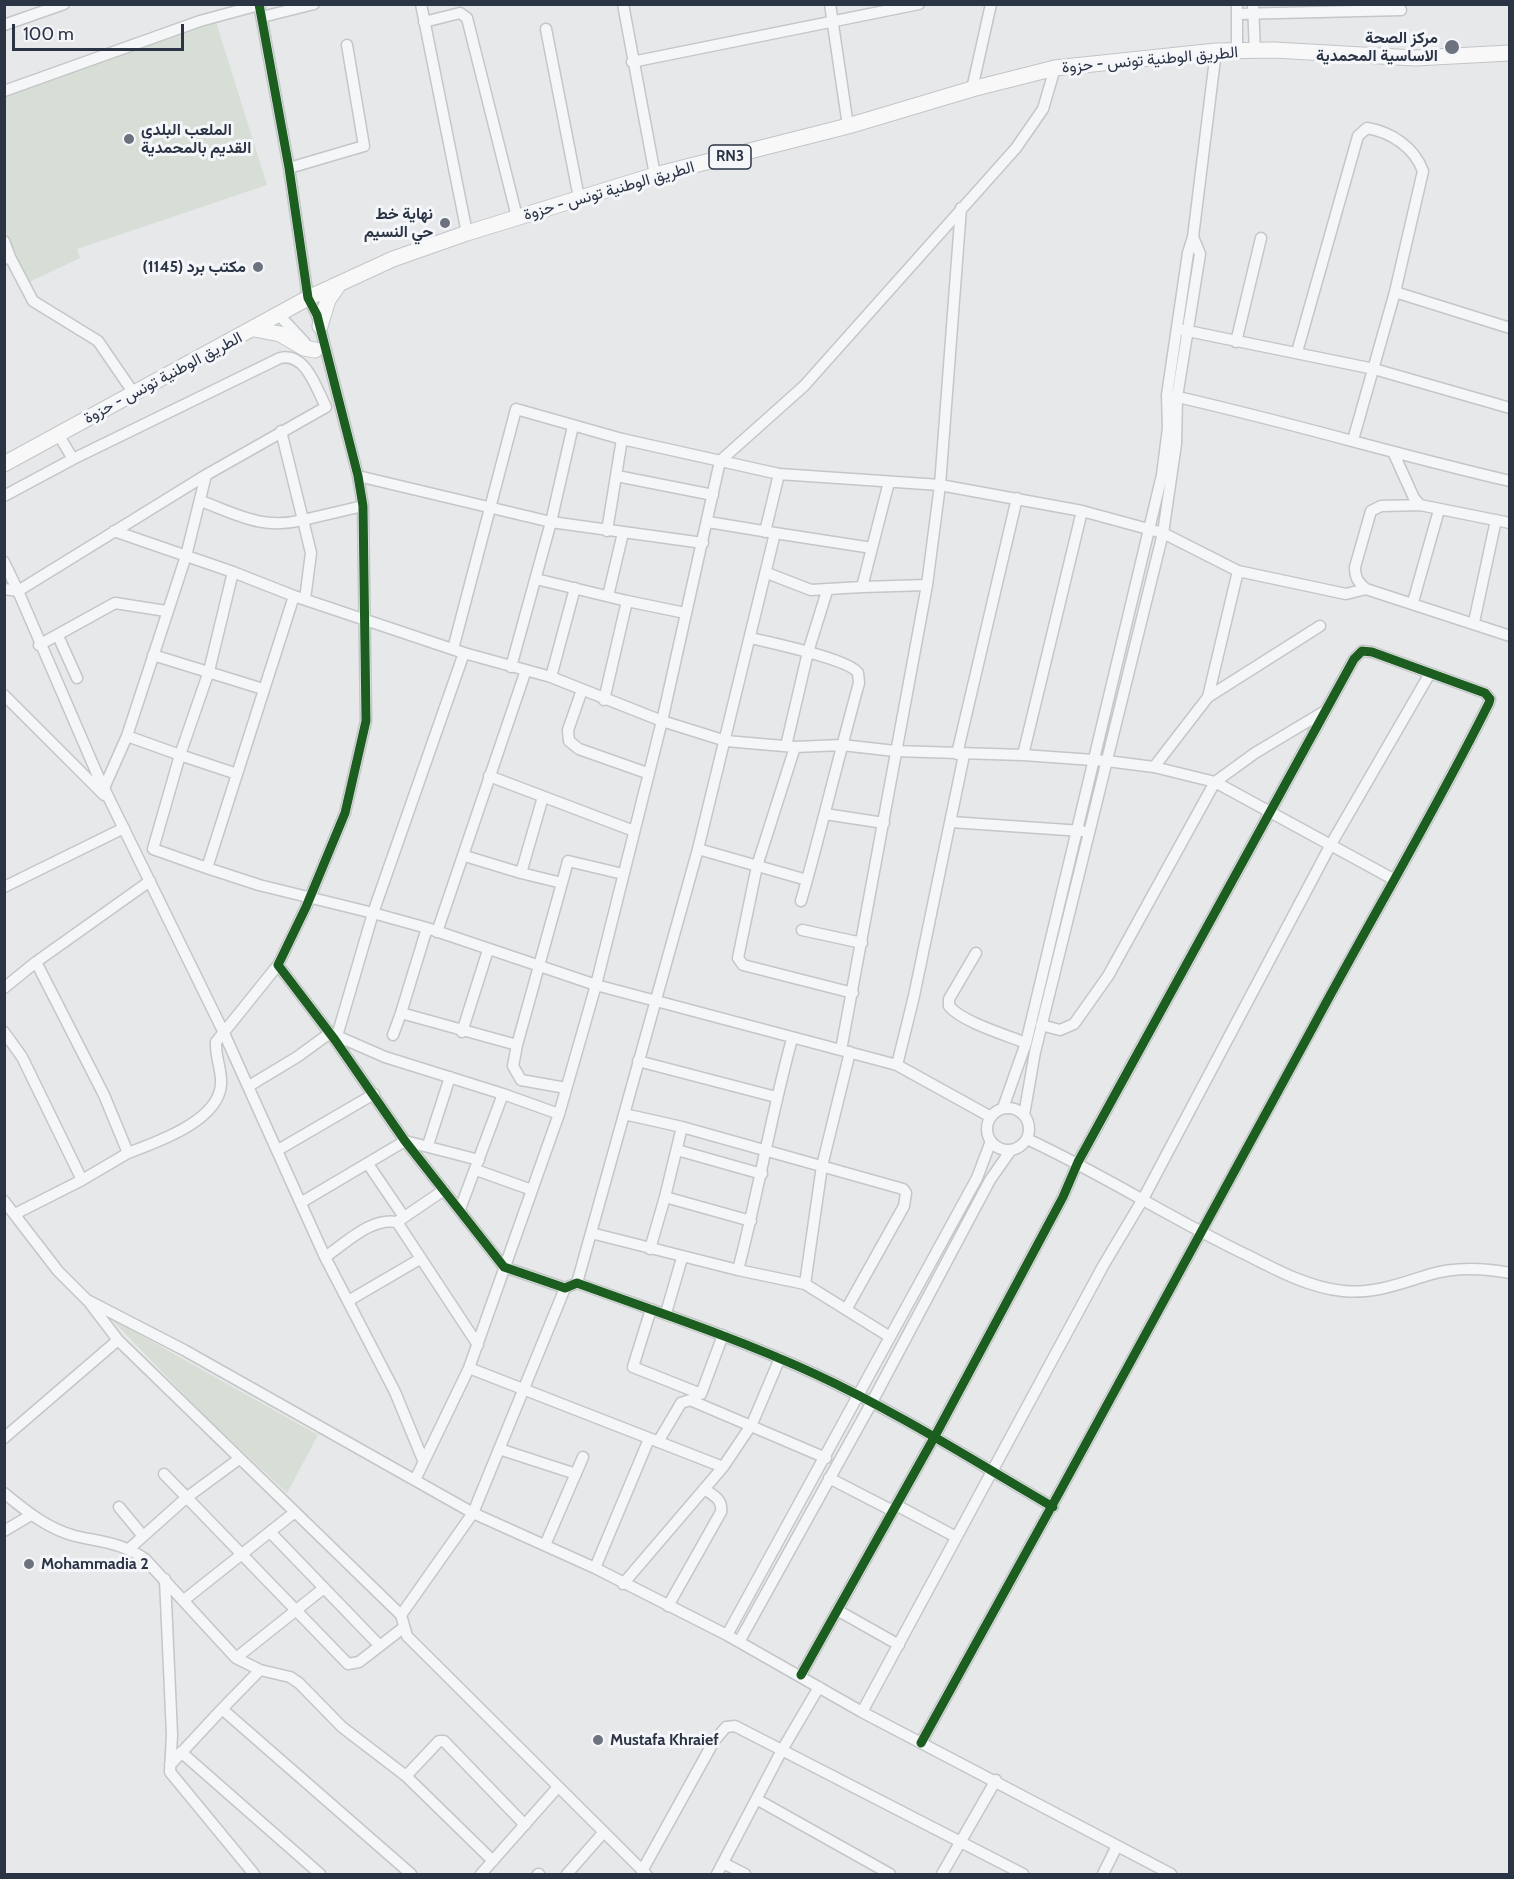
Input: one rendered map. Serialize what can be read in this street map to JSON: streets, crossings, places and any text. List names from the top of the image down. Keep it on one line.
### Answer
{"streets":{"main road":["الطريق الوطنية تونس - حزوة","RN3"]},"places":["مركز الصحة الاساسية المحمدية","الملعب البلدي القديم بالمحمدية","نهاية خط حي النسيم","مكتب برد (1145)","Mohammadia 2","Mustafa Khraief"],"scale_bar":"100 m"}
